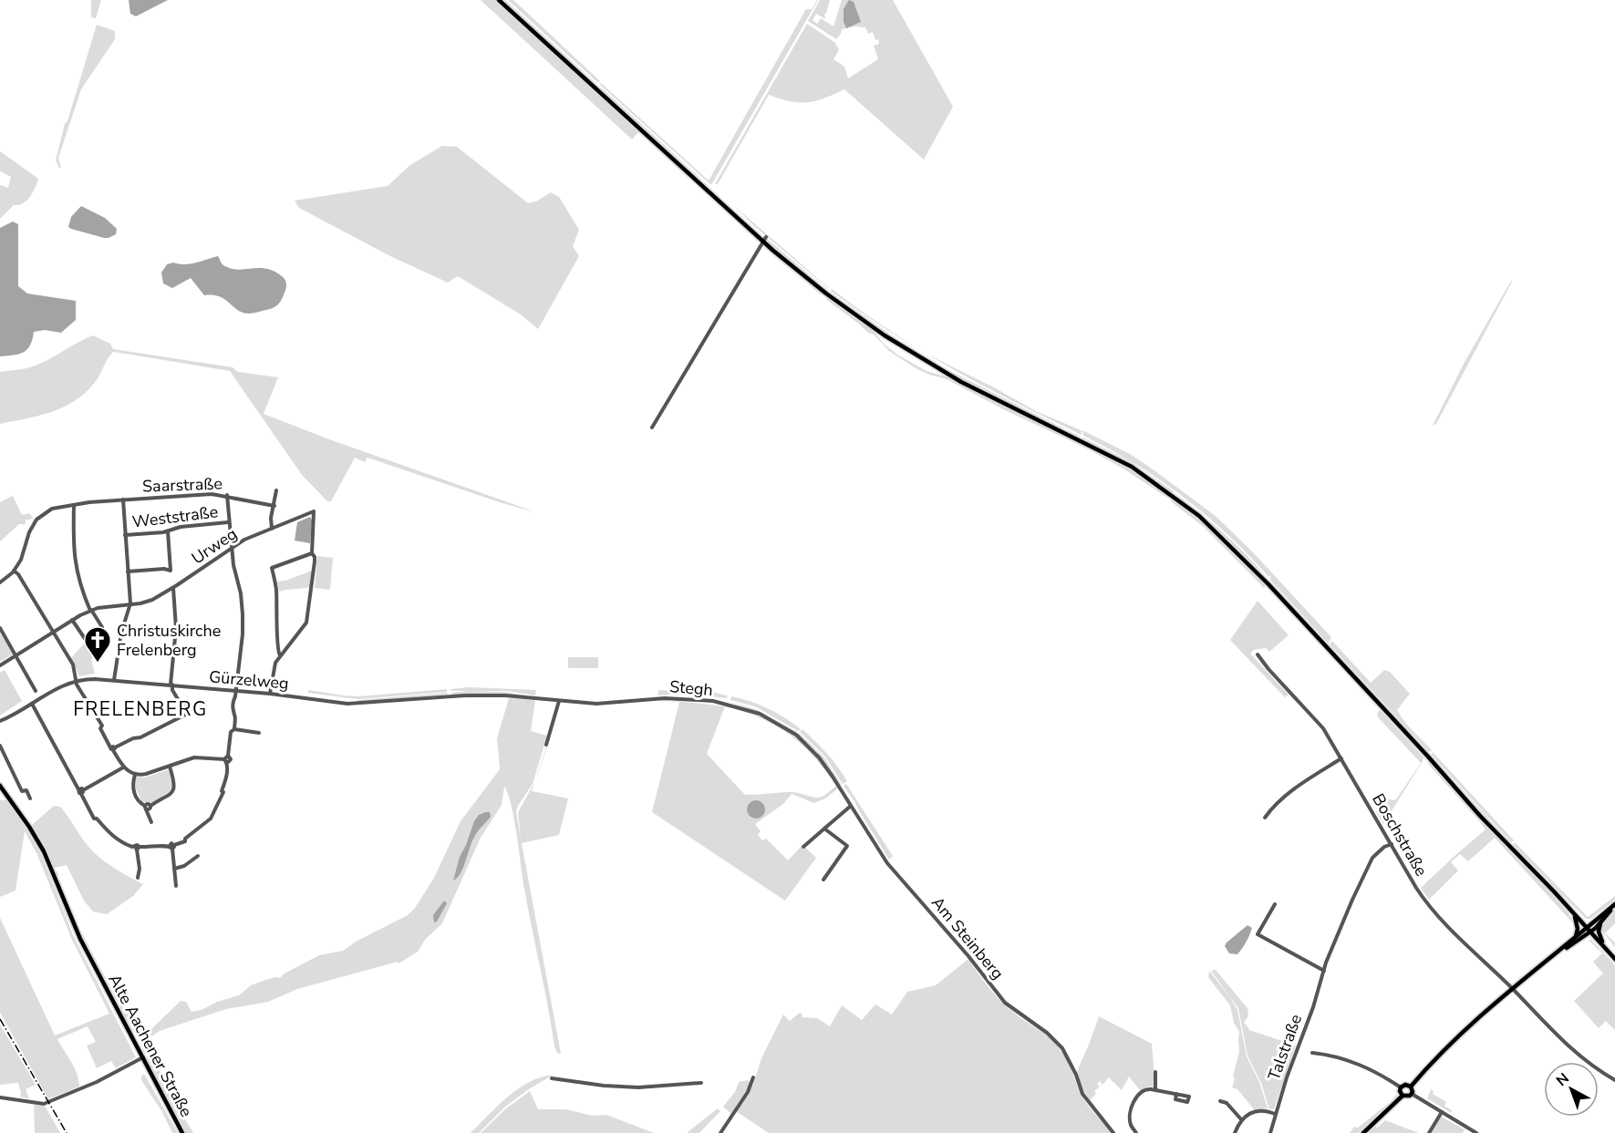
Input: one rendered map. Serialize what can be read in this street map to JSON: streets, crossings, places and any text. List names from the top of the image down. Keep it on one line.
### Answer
{"streets":{"main road":["Alte Aachener Straße"],"street":["Saarstraße","Weststraße","Urweg","Gürzelweg","Stegh","Boschstraße","Am Steinberg","Talstraße"]},"crossings":[["Gürzelweg","Stegh"],["Stegh","Am Steinberg"],["Boschstraße","Talstraße"]],"districts":["FRELENBERG"],"places":{"church":["Christuskirche Frelenberg"]},"north":"top left"}
